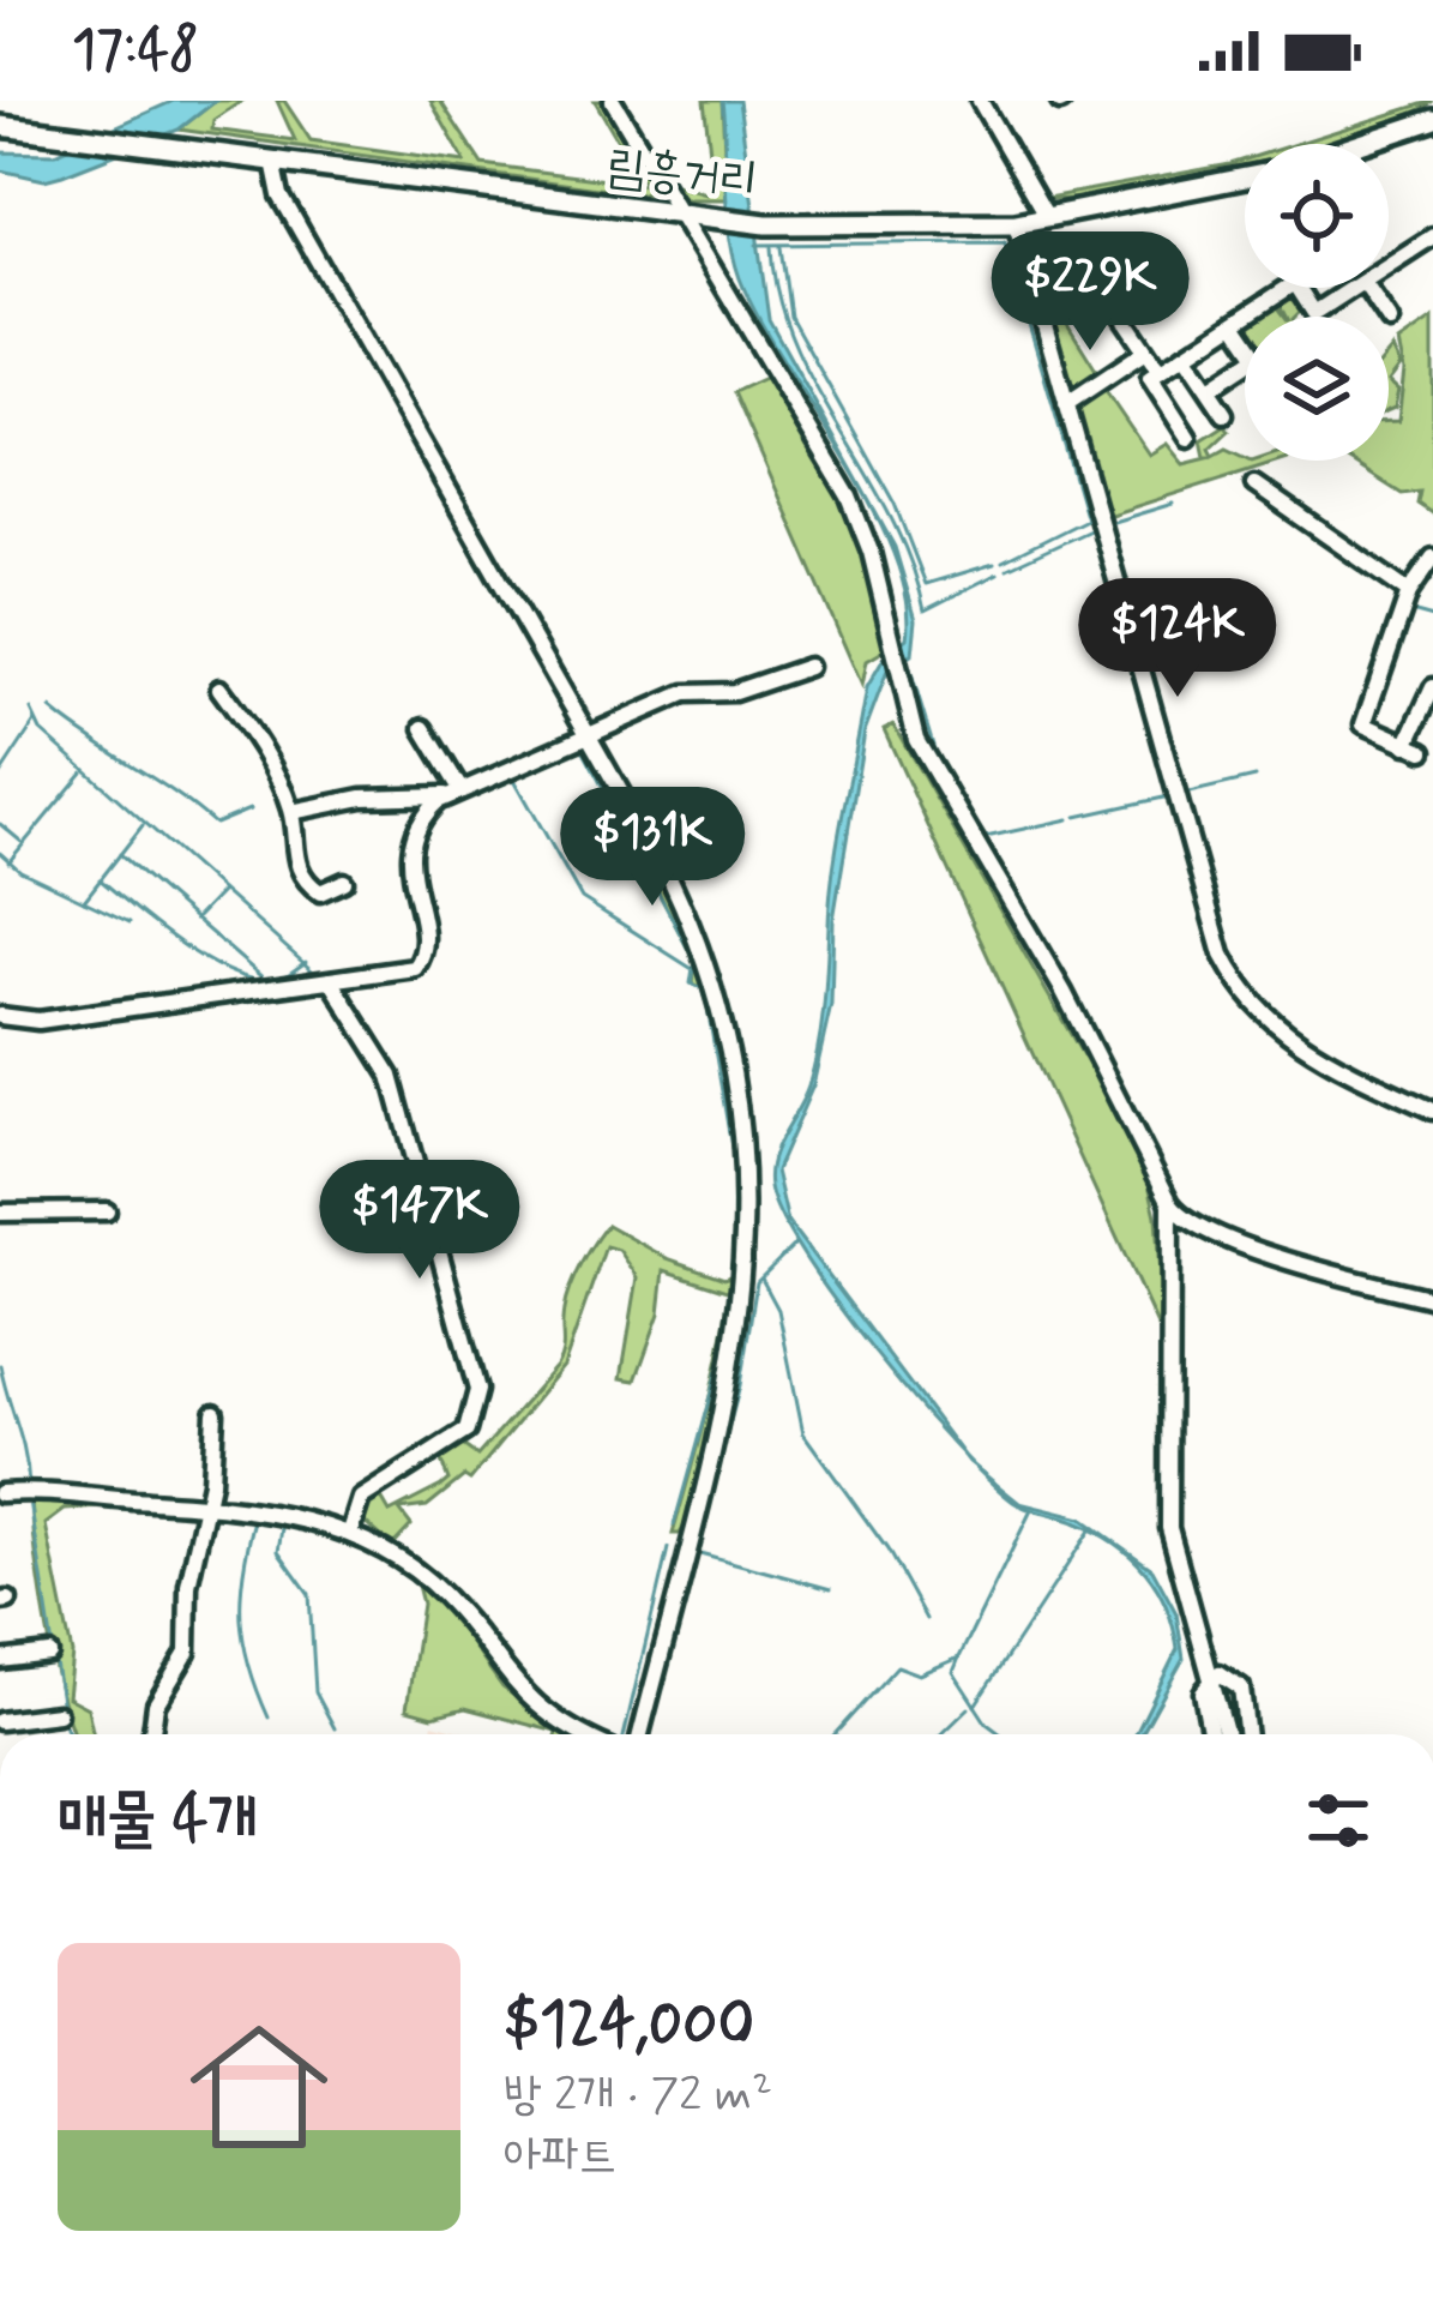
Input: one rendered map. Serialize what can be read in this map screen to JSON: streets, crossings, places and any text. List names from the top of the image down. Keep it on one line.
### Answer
{"streets":{"main road":["림흥거리"]},"page":{"status":"17:48","price":["$229K","$124K","$131K","$147K"],"heading":"매물 4개","list":[{"name":"$124,000","note":"방 2개 · 72 m² · 아파트"}]}}
